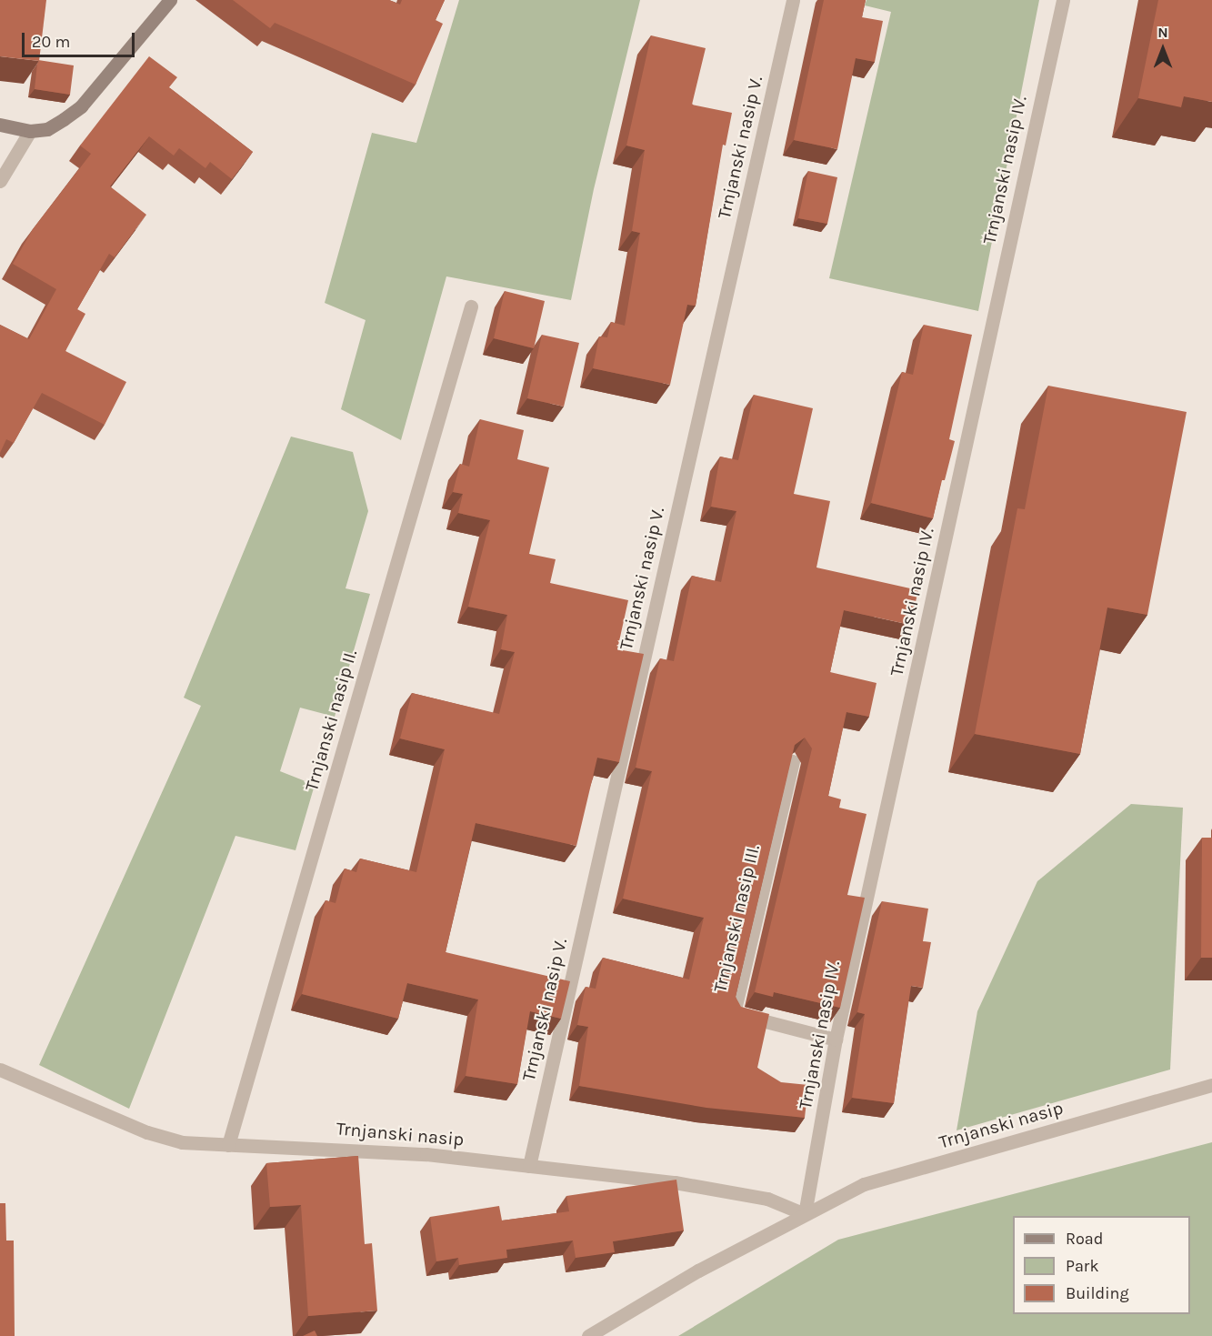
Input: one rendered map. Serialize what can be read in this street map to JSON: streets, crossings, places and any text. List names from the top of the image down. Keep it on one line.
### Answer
{"streets":{"street":["Trnjanski nasip V.","Trnjanski nasip IV.","Trnjanski nasip II.","Trnjanski nasip III.","Trnjanski nasip"]},"crossings":[["Trnjanski nasip V.","Trnjanski nasip"],["Trnjanski nasip IV.","Trnjanski nasip III."],["Trnjanski nasip IV.","Trnjanski nasip"],["Trnjanski nasip II.","Trnjanski nasip"]],"legend":["Road","Park","Building"],"scale_bar":"20 m","north":"top"}
